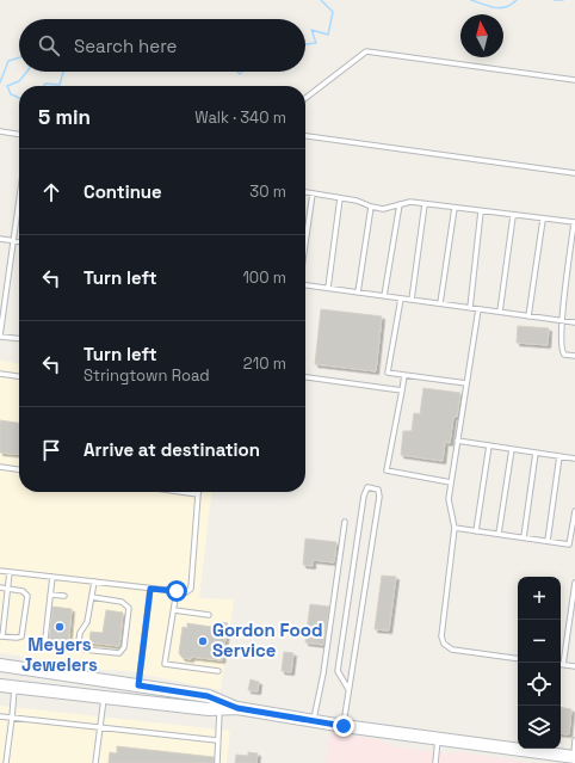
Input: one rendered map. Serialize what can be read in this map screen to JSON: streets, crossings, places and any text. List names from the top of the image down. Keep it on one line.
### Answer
{"places":["Meyers Jewelers","Gordon Food Service"],"north":"top","page":{"search":"Search here","heading":["5 min","Walk · 340 m"],"list":[["Continue","30 m"],["Turn left","100 m"],["Turn left","Stringtown Road","210 m"],"Arrive at destination"],"map_buttons":["+","−"]}}
